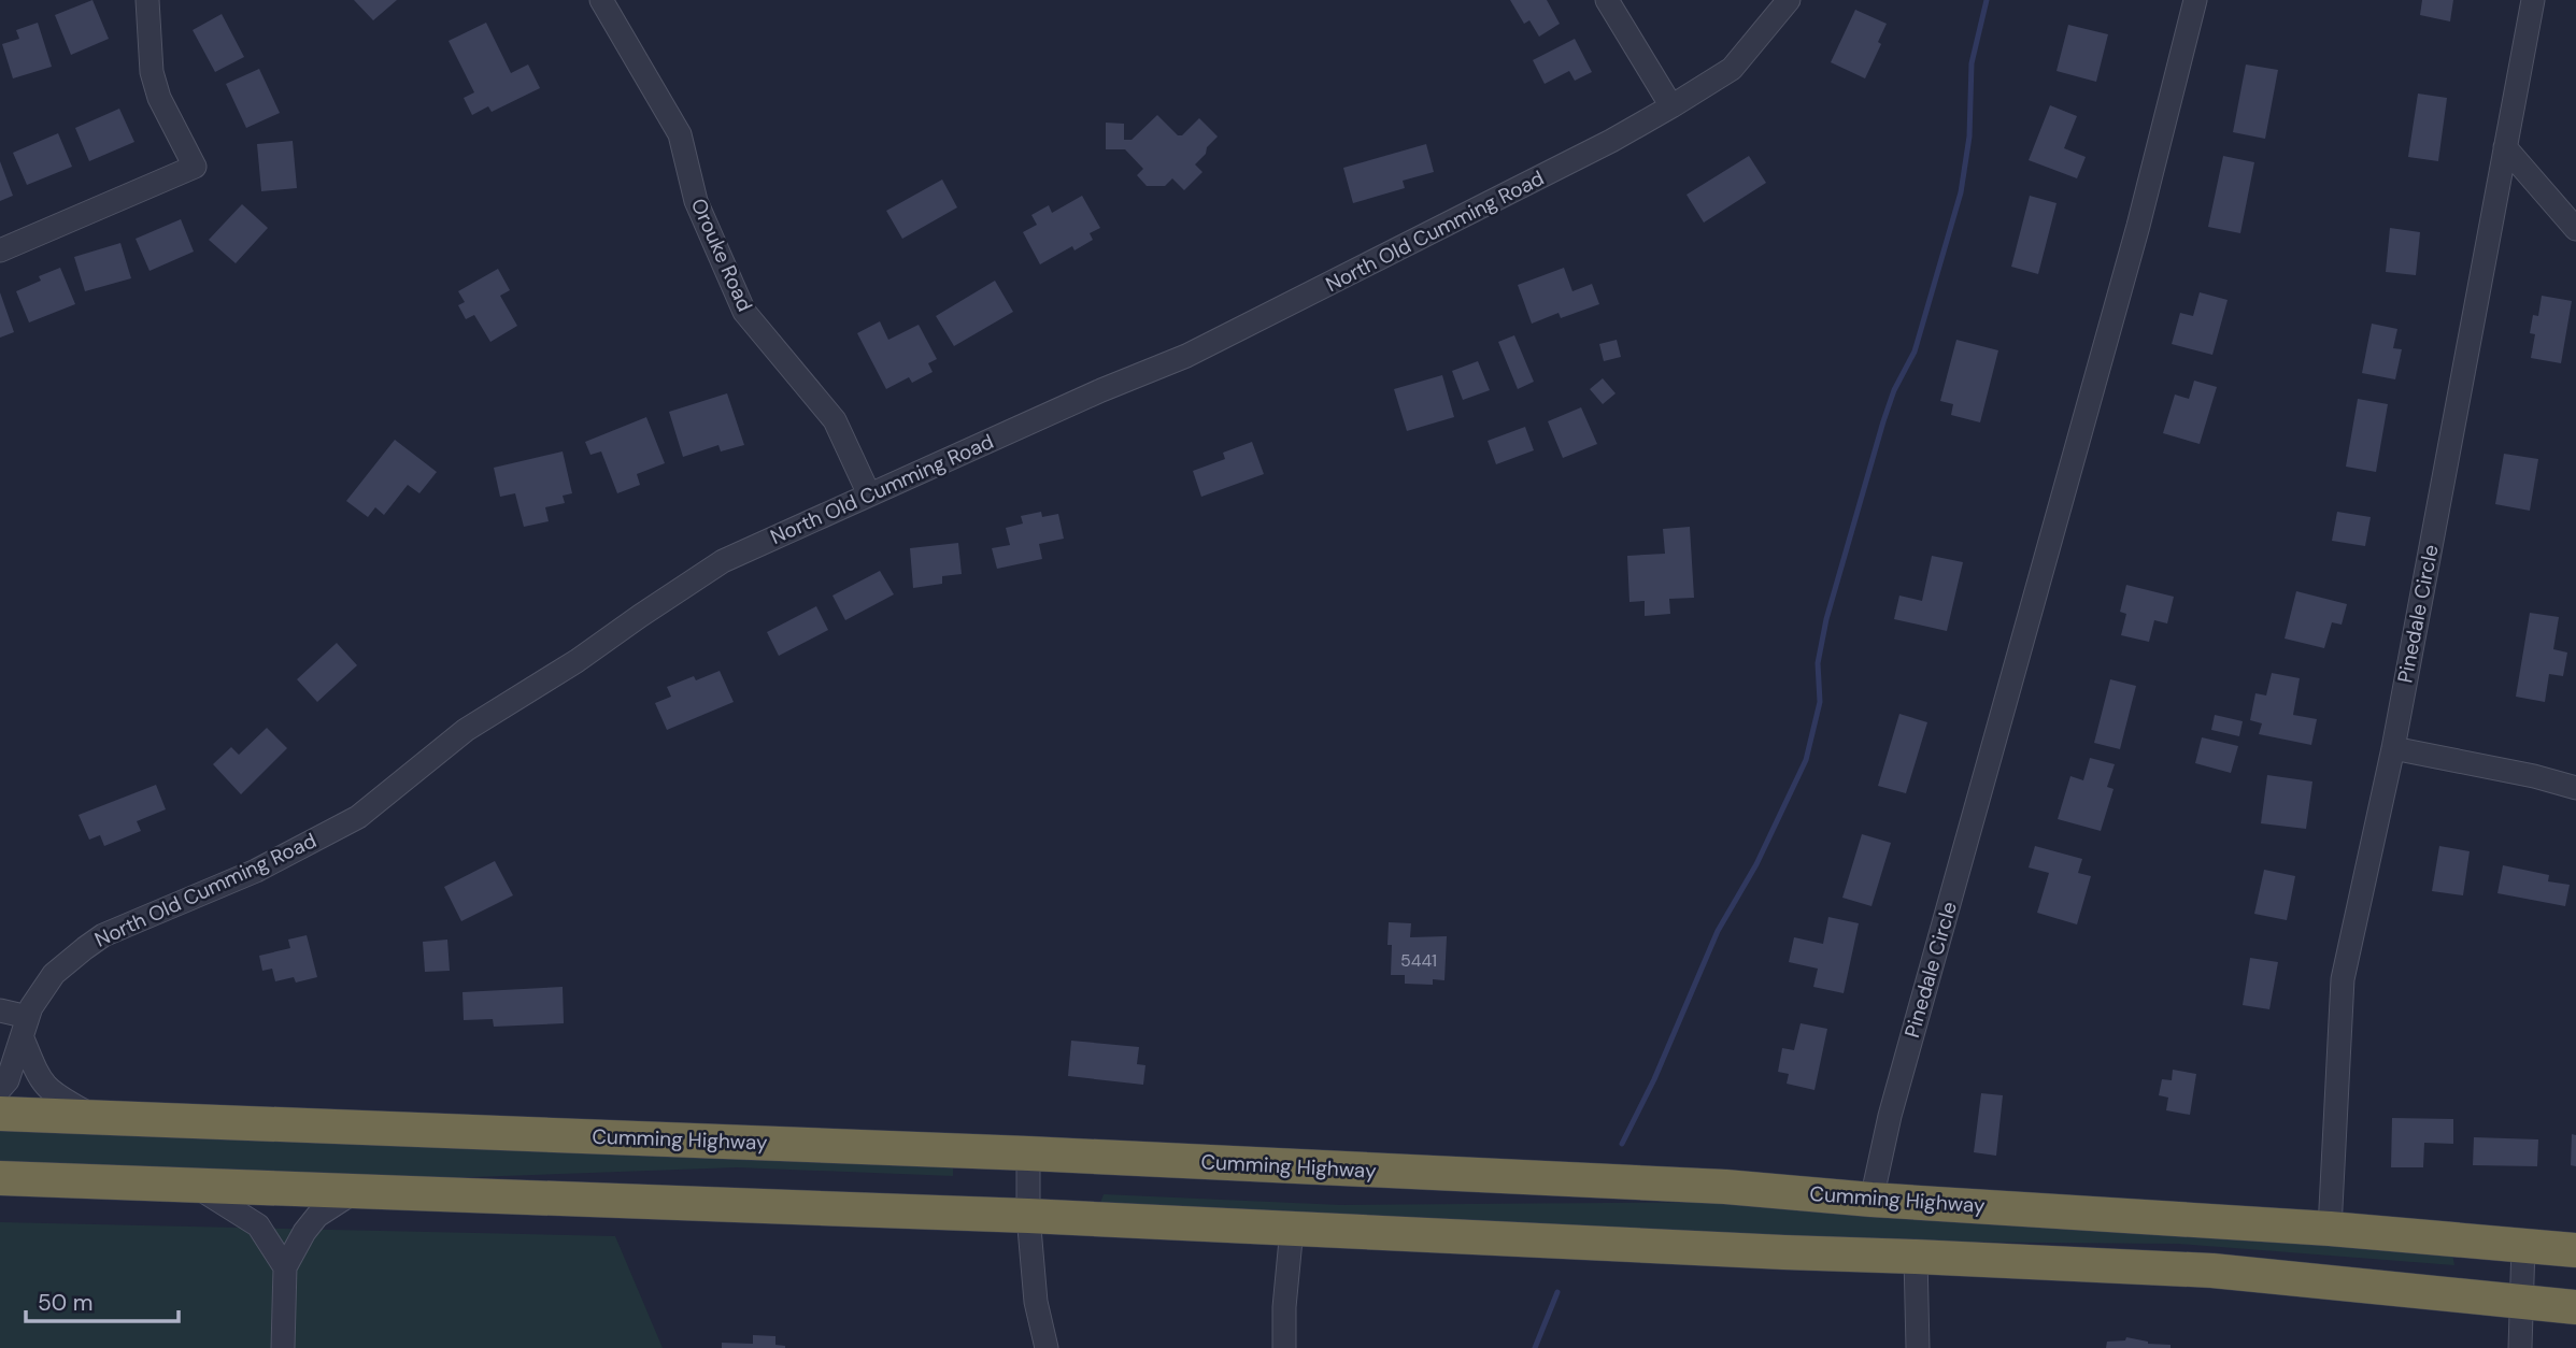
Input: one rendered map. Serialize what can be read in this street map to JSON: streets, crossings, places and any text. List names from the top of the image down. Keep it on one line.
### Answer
{"streets":{"highway":["Cumming Highway"],"street":["North Old Cumming Road","Orouke Road","Pinedale Circle"]},"crossings":[["North Old Cumming Road","Orouke Road"],["Pinedale Circle","Cumming Highway"]],"house_numbers":["5441"],"scale_bar":"50 m"}
